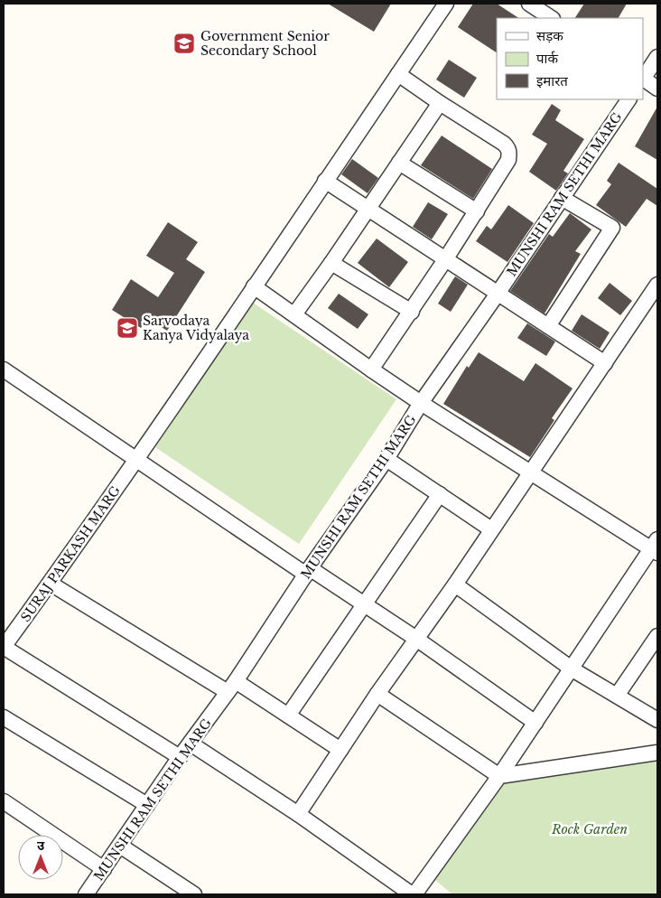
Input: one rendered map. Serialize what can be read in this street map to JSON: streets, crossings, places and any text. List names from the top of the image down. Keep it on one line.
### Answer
{"streets":{"street":["MUNSHI RAM SETHI MARG","SURAJ PARKASH MARG"]},"parks":["Rock Garden"],"places":{"school or university":["Government Senior Secondary School","Sarvodaya Kanya Vidyalaya"]},"legend":["सड़क","पार्क","इमारत"],"north":"top"}
